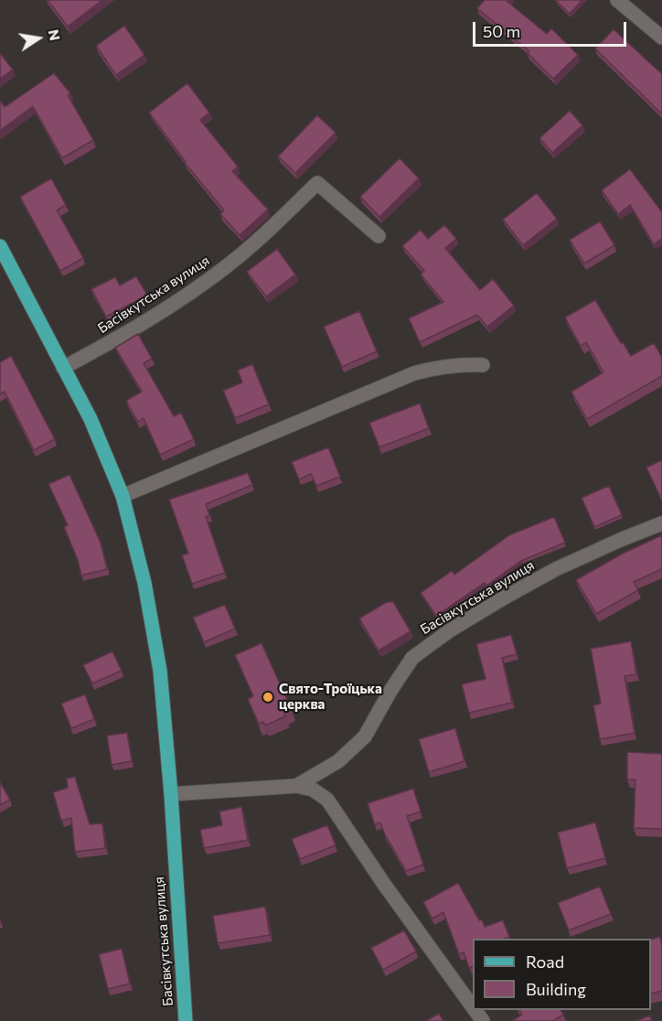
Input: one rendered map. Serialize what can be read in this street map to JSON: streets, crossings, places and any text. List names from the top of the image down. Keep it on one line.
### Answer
{"streets":{"main road":["Басівкутська вулиця"]},"places":["Свято-Троїцька церква"],"legend":["Road","Building"],"scale_bar":"50 m","north":"right"}
